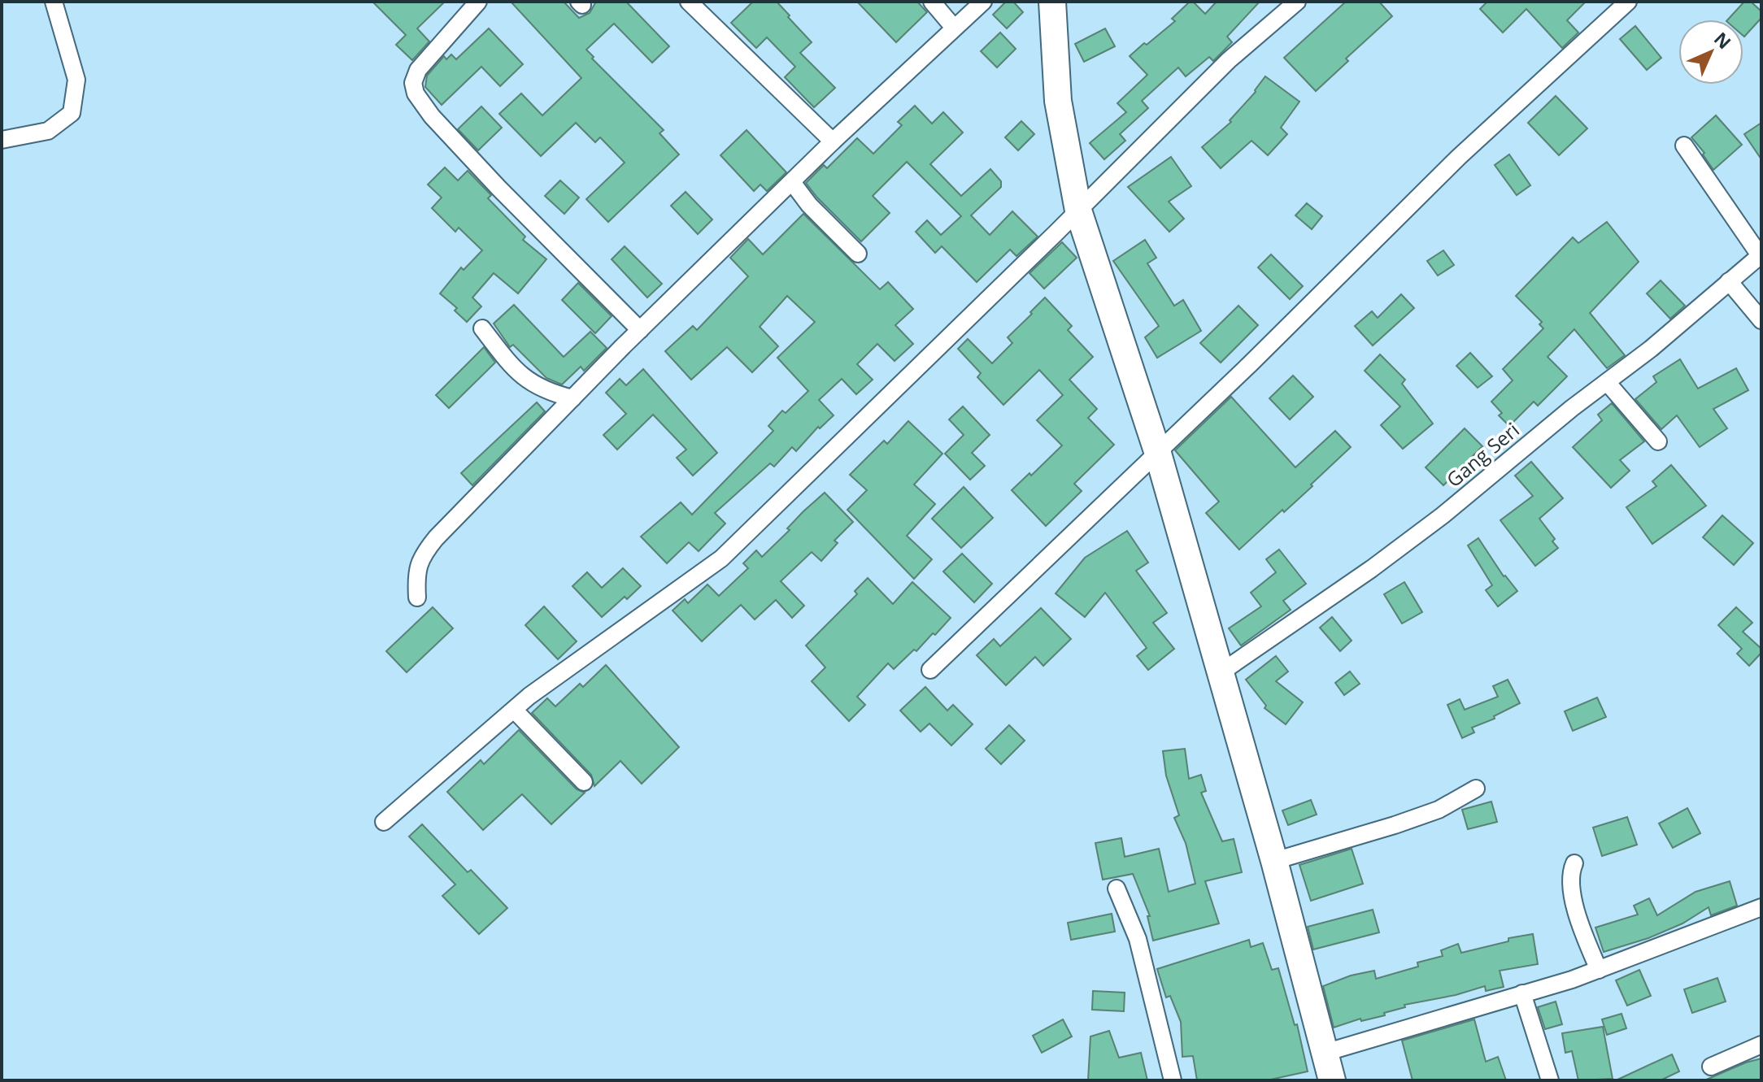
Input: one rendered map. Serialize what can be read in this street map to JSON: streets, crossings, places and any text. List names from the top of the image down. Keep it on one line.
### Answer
{"streets":{"street":["Gang Seri"]},"north":"top right"}
